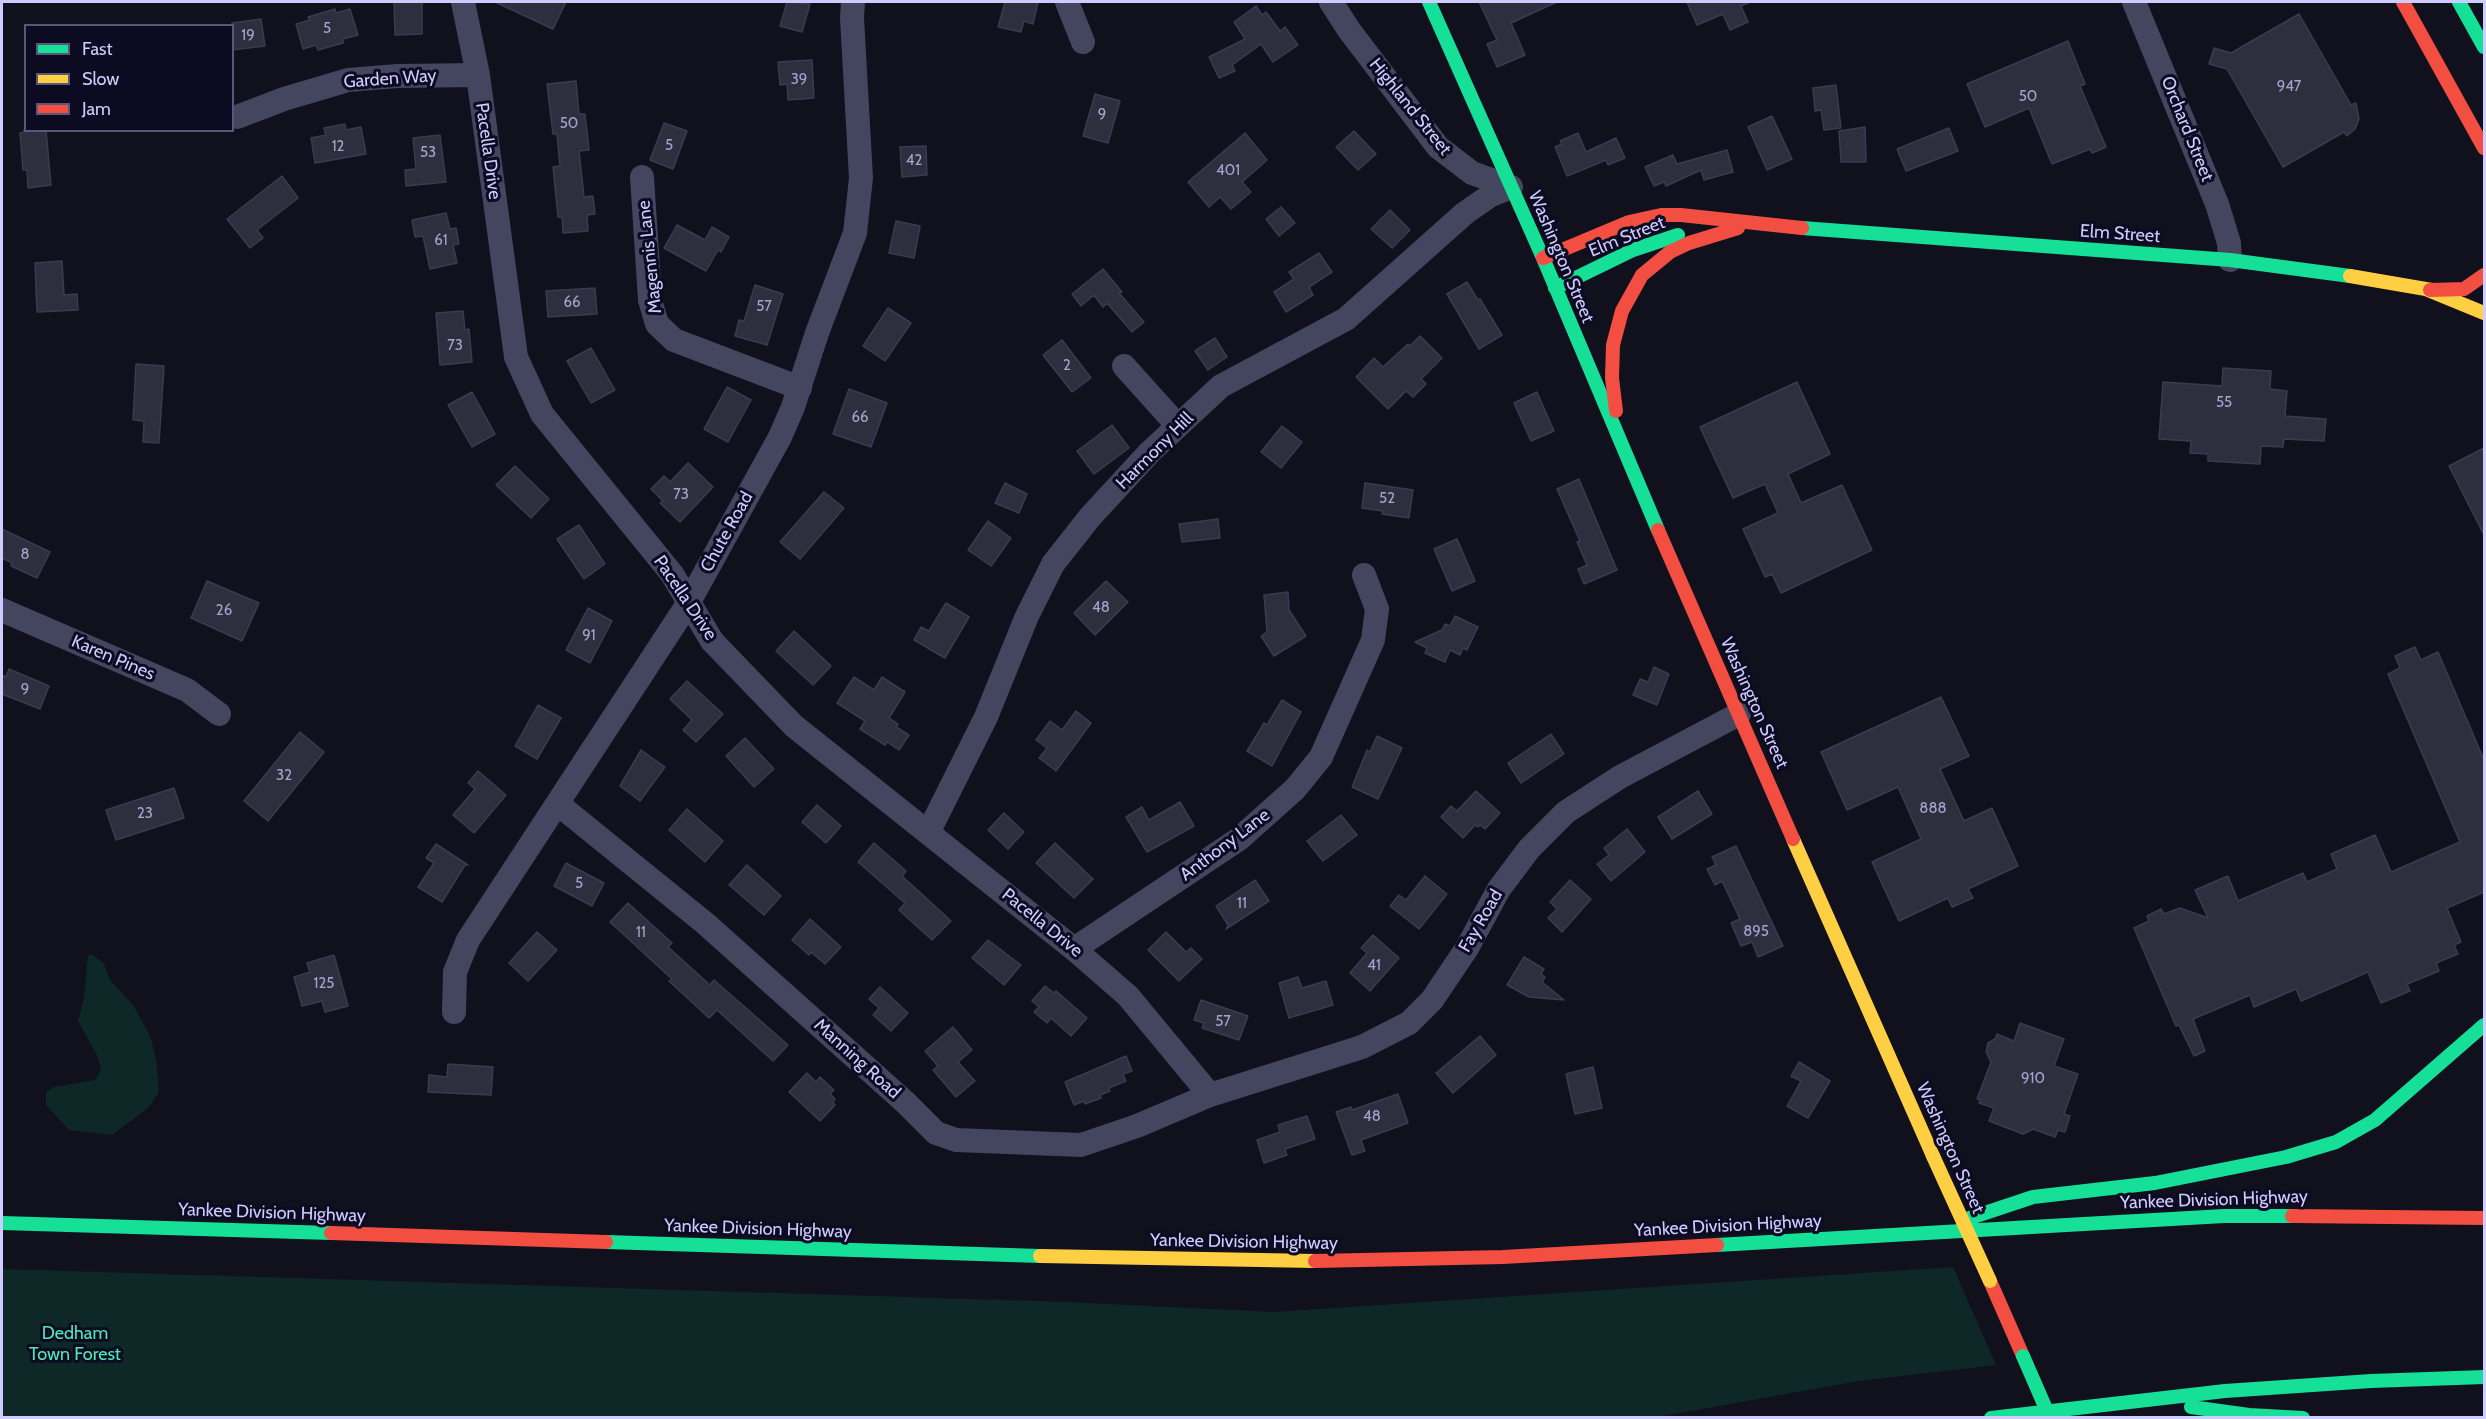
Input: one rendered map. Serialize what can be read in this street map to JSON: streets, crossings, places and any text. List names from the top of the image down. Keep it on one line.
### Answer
{"streets":{"main road":["Elm Street","Washington Street","Yankee Division Highway"],"street":["Garden Way","Highland Street","Orchard Street","Pacella Drive","Magennis Lane","Harmony Hill","Chute Road","Karen Pines","Anthony Lane","Fay Road","Manning Road"]},"crossings":[["Garden Way","Pacella Drive"],["Highland Street","Washington Street"],["Highland Street","Harmony Hill"],["Orchard Street","Elm Street"],["Pacella Drive","Harmony Hill"],["Pacella Drive","Chute Road"],["Pacella Drive","Anthony Lane"],["Pacella Drive","Fay Road"],["Pacella Drive","Manning Road"],["Elm Street","Washington Street"],["Magennis Lane","Chute Road"],["Washington Street","Harmony Hill"],["Washington Street","Fay Road"],["Chute Road","Manning Road"],["Fay Road","Manning Road"]],"parks":["Dedham Town Forest"],"house_numbers":["5","19","39","947","50","9","50","5","12","53","42","401","61","66","57","73","2","55","66","73","52","8","48","26","91","9","32","888","23","5","11","895","11","41","125","57","910","48"],"legend":["Fast","Slow","Jam"]}
